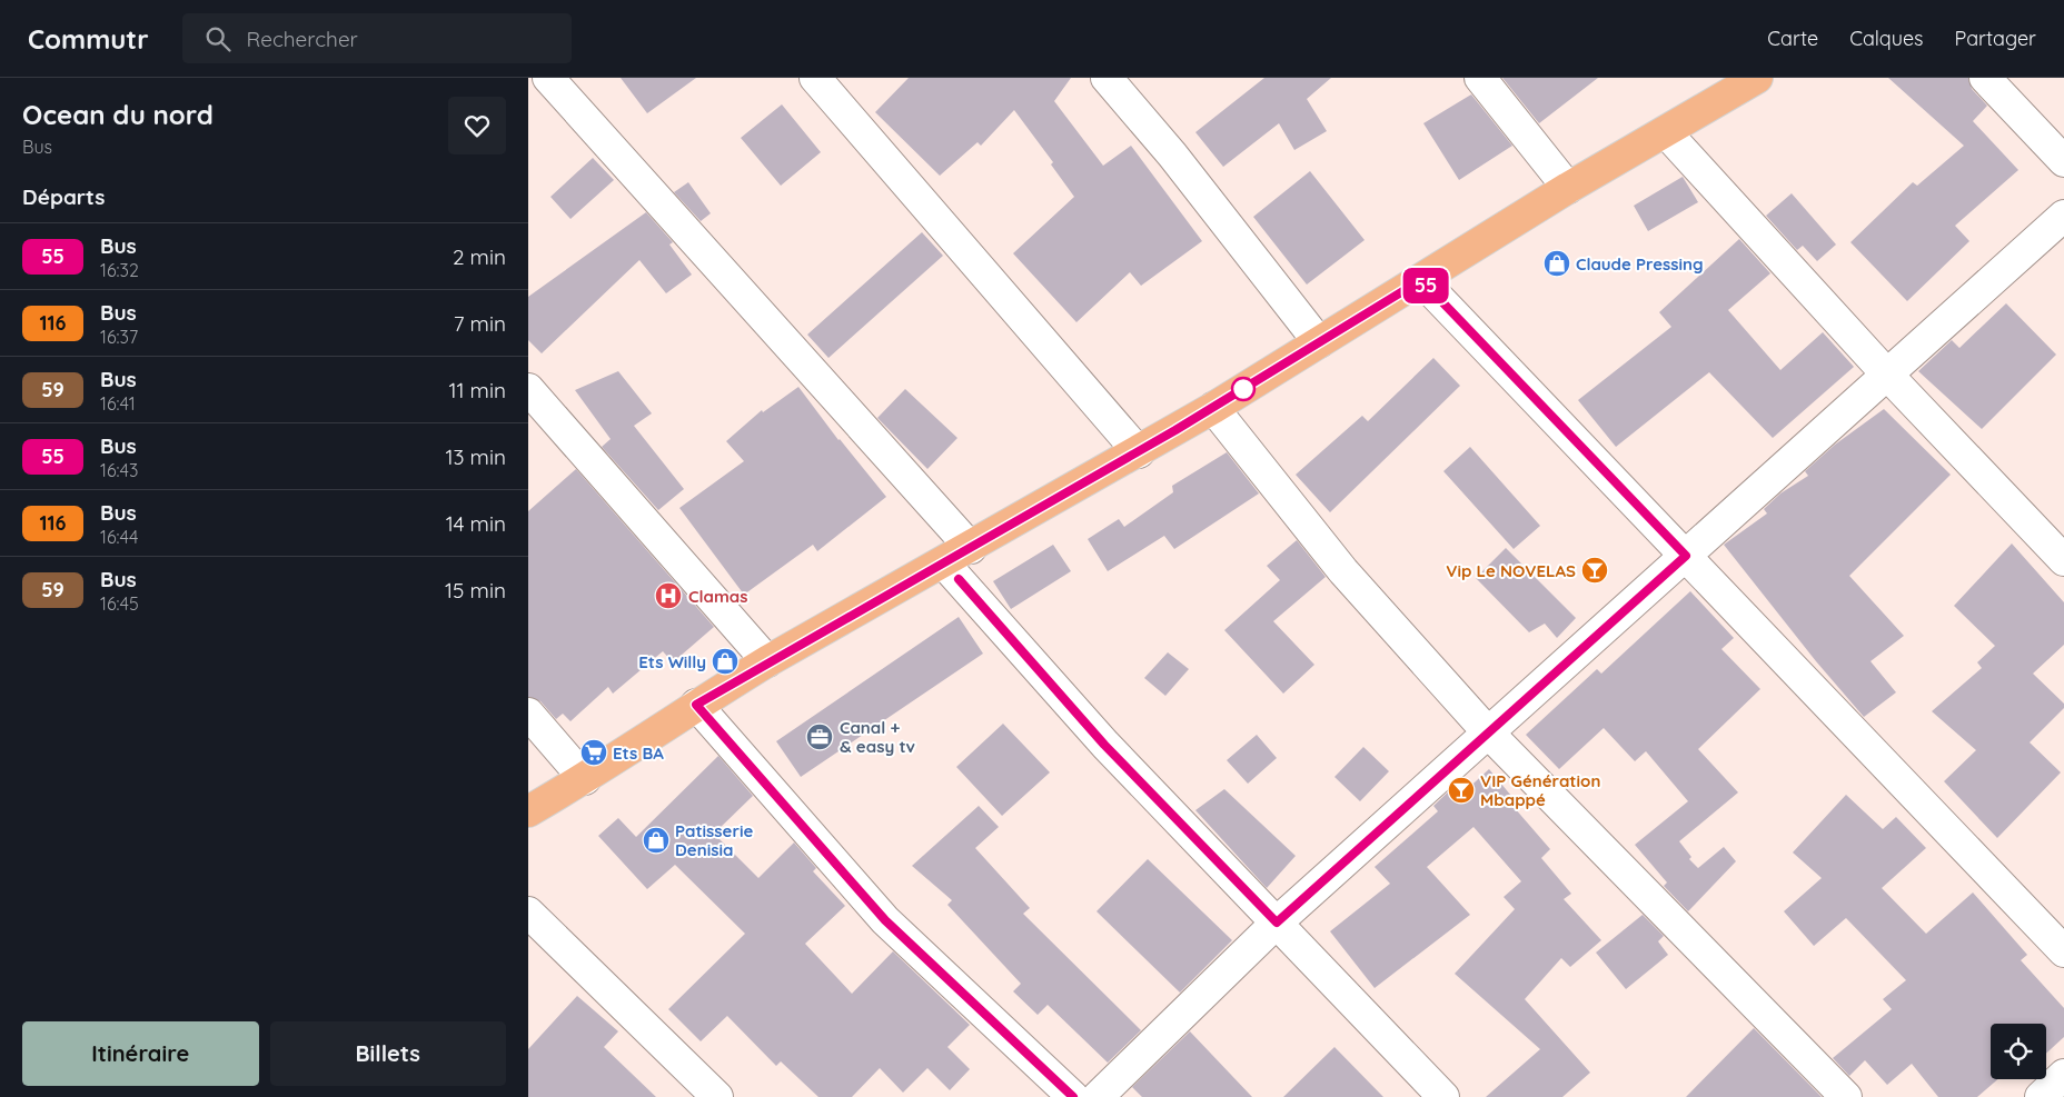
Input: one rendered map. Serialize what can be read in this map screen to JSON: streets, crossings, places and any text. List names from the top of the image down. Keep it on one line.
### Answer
{"places":{"shop":["Claude Pressing","Ets Willy","Patisserie Denisia"],"bar":["Vip Le NOVELAS","VIP Génération Mbappé"],"hospital":["Clamas"],"office":["Canal + & easy tv"],"supermarket":["Ets BA"]},"lines":["bus line 55"],"page":{"header":"Commutr","search":"Rechercher","nav":["Carte","Calques","Partager"],"heading":[["Ocean du nord","Bus"],"Départs"],"on_map":"55","list":[{"mark":"55","name":"Bus","note":"16:32","value":"2 min"},{"mark":"116","name":"Bus","note":"16:37","value":"7 min"},{"mark":"59","name":"Bus","note":"16:41","value":"11 min"},{"mark":"55","name":"Bus","note":"16:43","value":"13 min"},{"mark":"116","name":"Bus","note":"16:44","value":"14 min"},{"mark":"59","name":"Bus","note":"16:45","value":"15 min"}],"buttons":["Itinéraire","Billets"]}}
